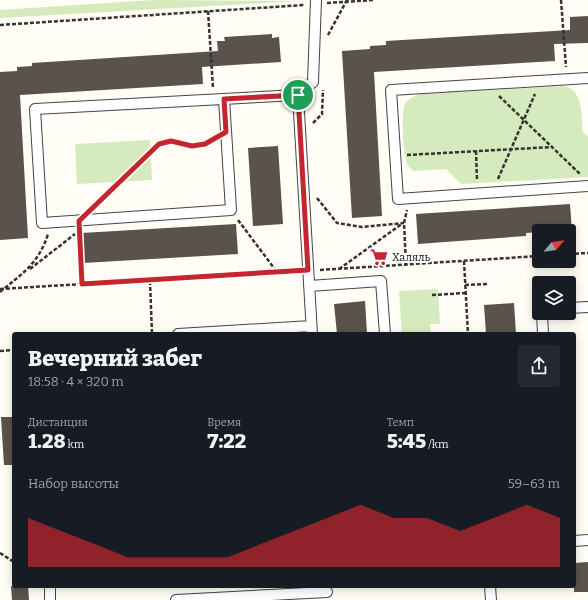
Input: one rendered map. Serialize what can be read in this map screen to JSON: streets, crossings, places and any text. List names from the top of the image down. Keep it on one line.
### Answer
{"places":{"supermarket":["Халяль"]},"north":"top right","page":{"heading":["Вечерний забег","18:58 · 4 × 320 m"],"stats":[["Дистанция","1.28 km"],["Время","7:22"],["Темп","5:45 /km"]],"chart":["Набор высоты","59–63 m"]}}
